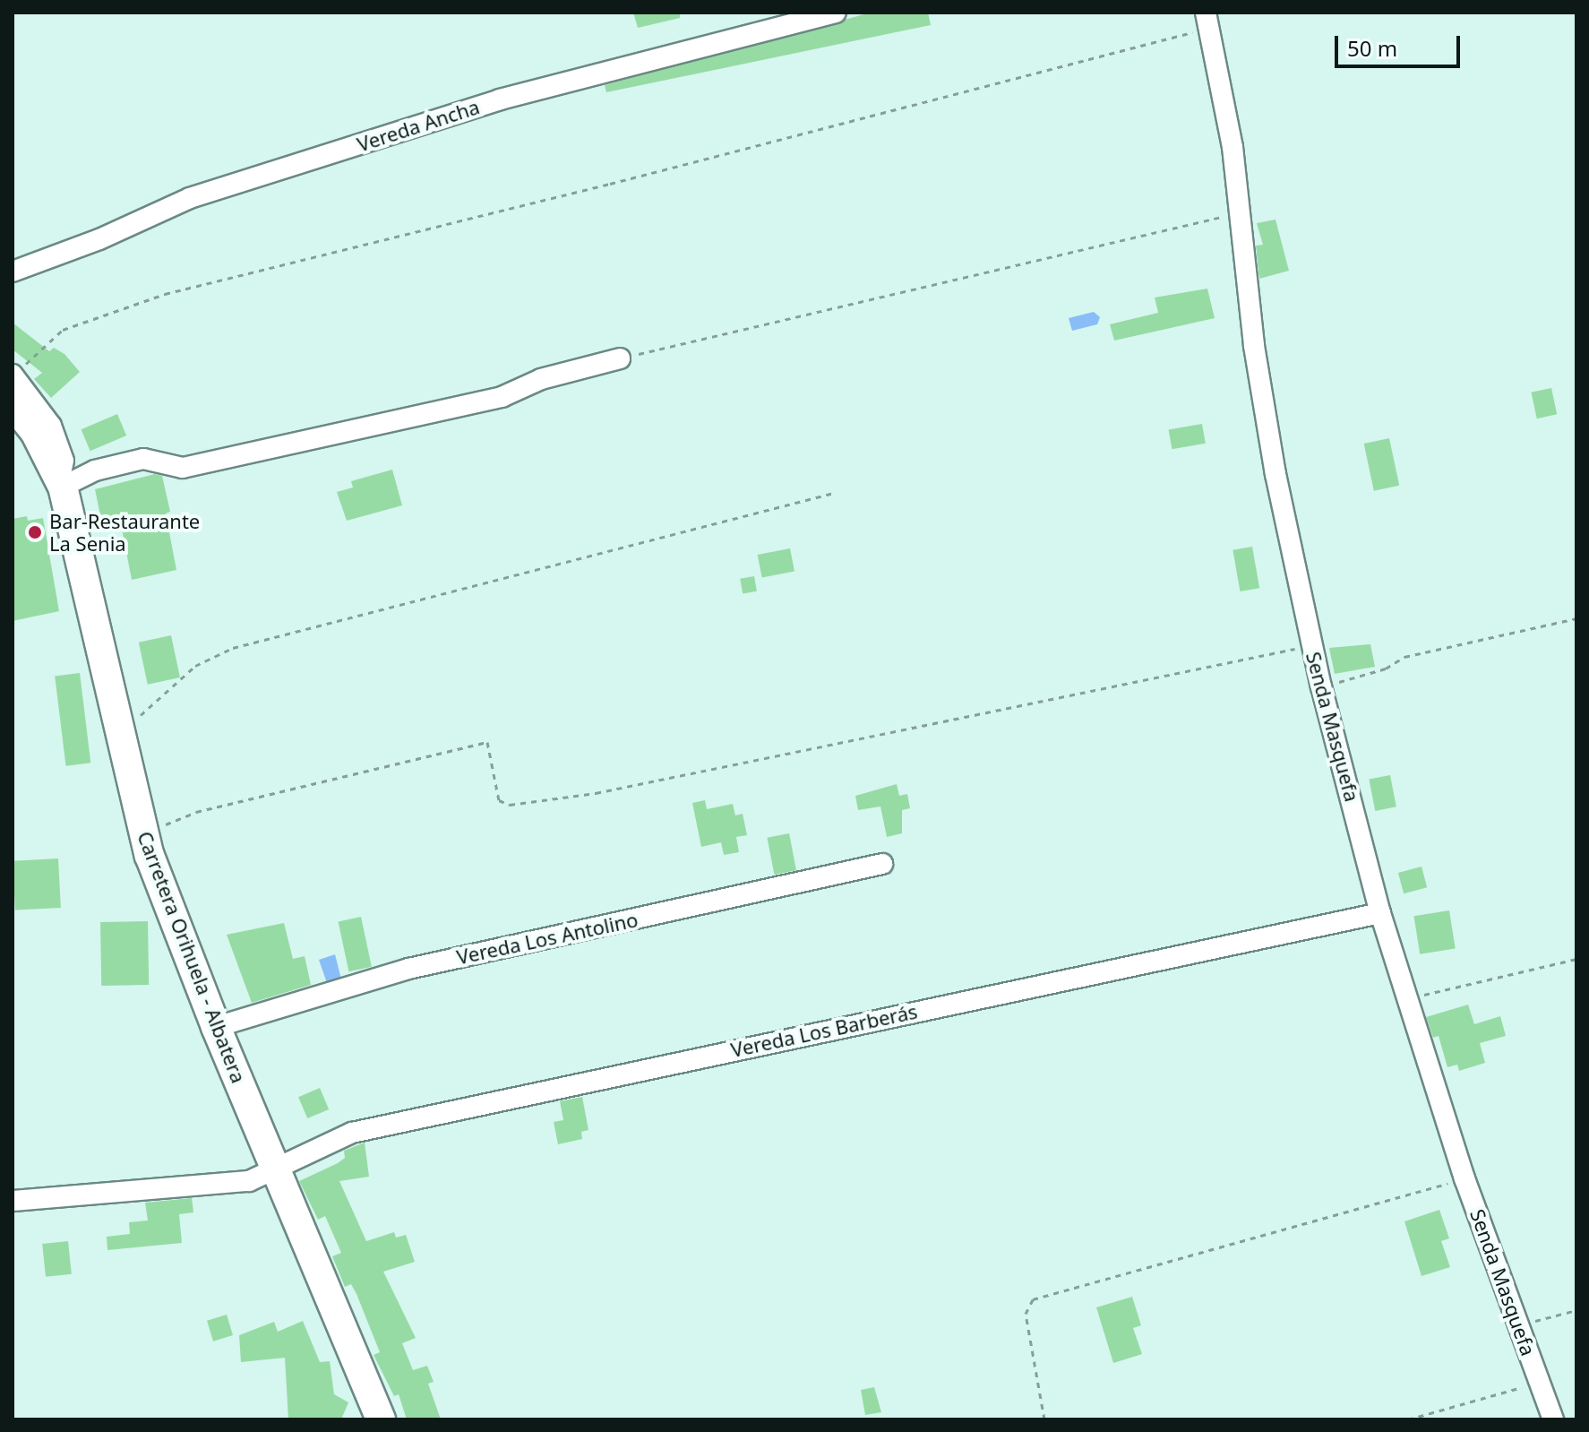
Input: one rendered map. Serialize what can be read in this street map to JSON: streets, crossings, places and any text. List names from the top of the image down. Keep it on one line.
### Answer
{"streets":{"main road":["Carretera Orihuela - Albatera"],"street":["Vereda Ancha","Senda Masquefa","Vereda Los Antolino","Vereda Los Barberás"]},"crossings":[["Senda Masquefa","Vereda Los Barberás"],["Vereda Los Antolino","Carretera Orihuela - Albatera"],["Carretera Orihuela - Albatera","Vereda Los Barberás"]],"places":["Bar-Restaurante La Senia"],"scale_bar":"50 m"}
